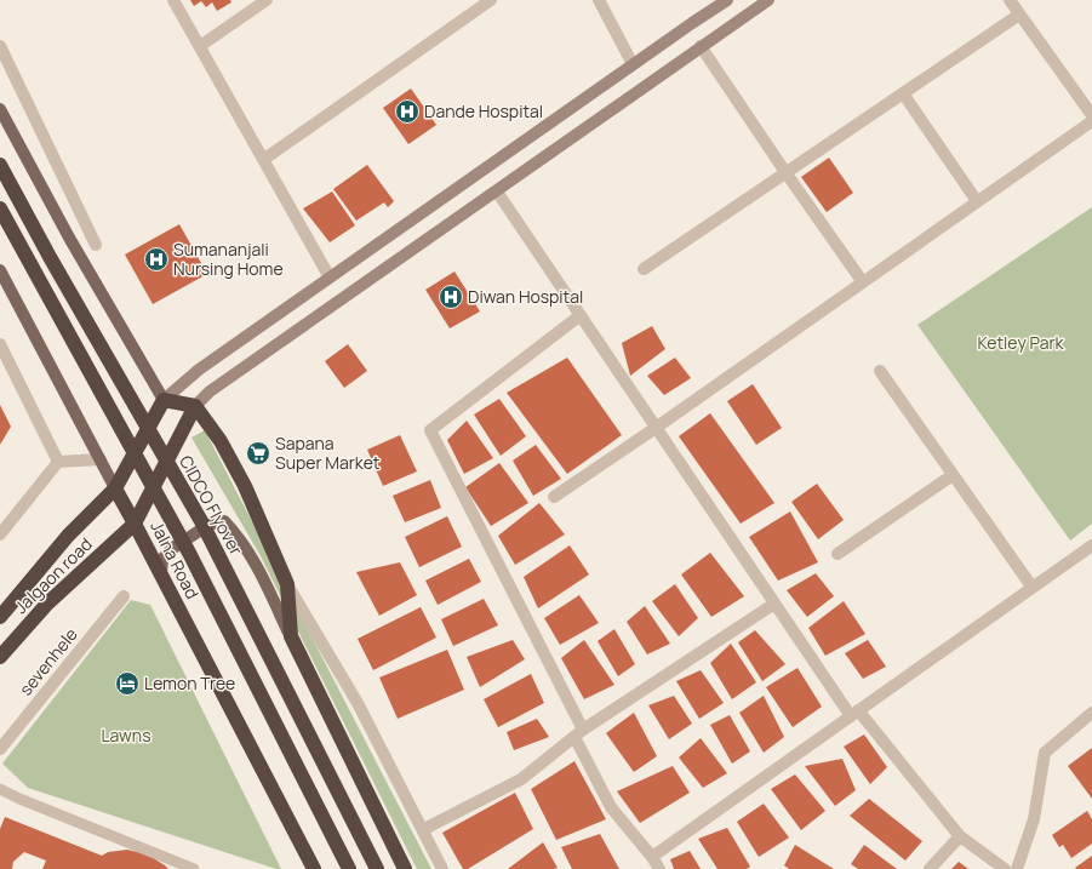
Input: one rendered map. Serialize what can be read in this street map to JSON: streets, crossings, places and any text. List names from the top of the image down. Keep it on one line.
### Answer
{"streets":{"highway":["CIDCO Flyover","Jalna Road","Jalgaon road"],"street":["sevenhele"]},"crossings":[["Jalna Road","Jalgaon road"]],"parks":["Ketley Park","Lawns"],"places":{"hospital":["Dande Hospital","Sumananjali Nursing Home","Diwan Hospital"],"supermarket":["Sapana Super Market"],"hotel":["Lemon Tree"]}}
